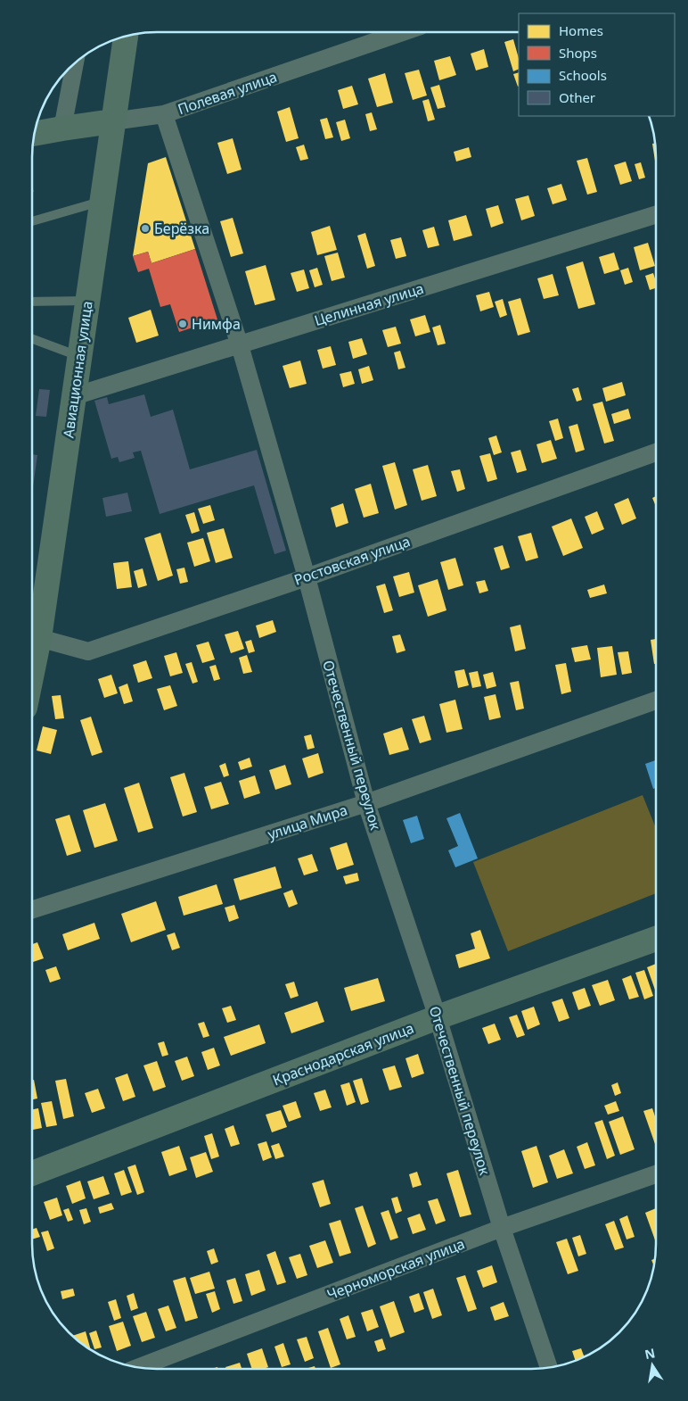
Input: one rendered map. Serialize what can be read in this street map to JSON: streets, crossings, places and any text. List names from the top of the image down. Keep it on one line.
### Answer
{"streets":{"street":["Полевая улица","Целинная улица","Авиационная улица","Ростовская улица","Отечественный переулок","улица Мира","Краснодарская улица","Черноморская улица"]},"crossings":[["Полевая улица","Авиационная улица"],["Полевая улица","Отечественный переулок"],["Целинная улица","Авиационная улица"],["Целинная улица","Отечественный переулок"],["Авиационная улица","Ростовская улица"],["Ростовская улица","Отечественный переулок"],["Отечественный переулок","улица Мира"],["Отечественный переулок","Краснодарская улица"],["Отечественный переулок","Черноморская улица"]],"places":["Берёзка","Нимфа"],"legend":["Homes","Shops","Schools","Other"],"north":"top"}
